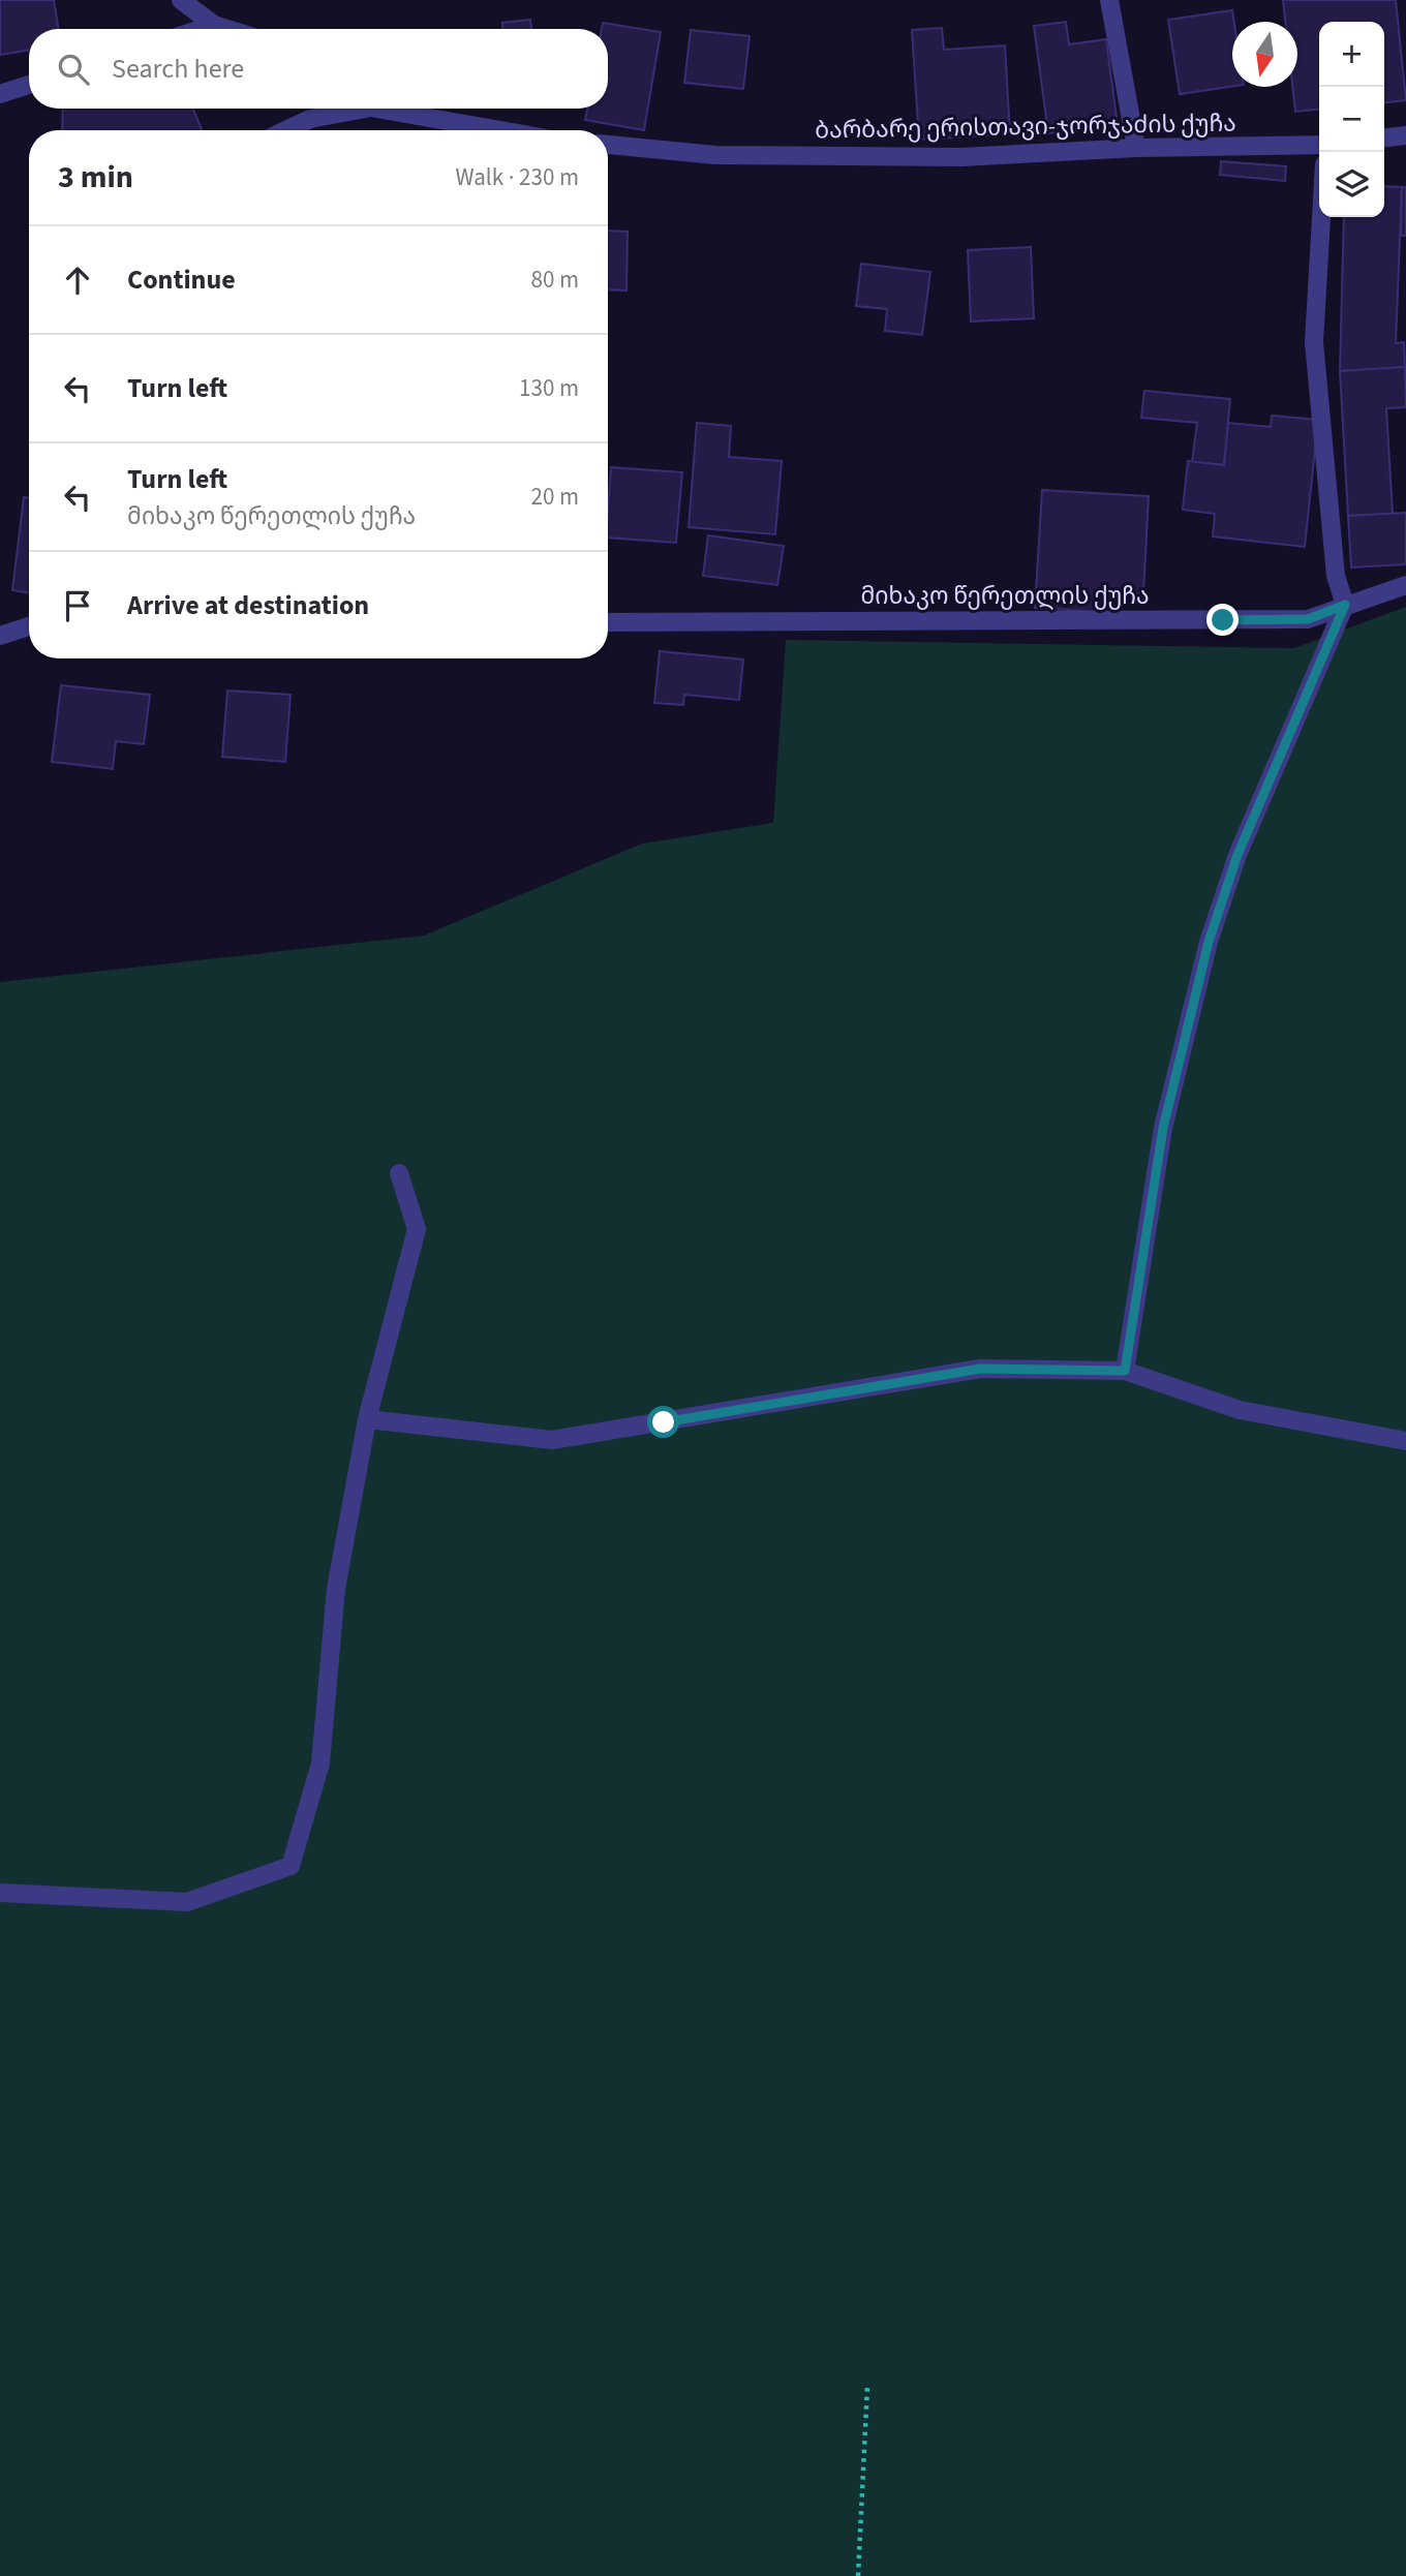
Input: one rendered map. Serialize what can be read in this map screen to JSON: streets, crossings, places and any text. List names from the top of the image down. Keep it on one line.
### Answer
{"streets":{"street":["ბარბარე ერისთავი-ჯორჯაძის ქუჩა","მიხაკო წერეთლის ქუჩა"]},"north":"bottom","page":{"map_buttons":["+","−"],"search":"Search here","heading":["3 min","Walk · 230 m"],"list":[["Continue","80 m"],["Turn left","130 m"],["Turn left","მიხაკო წერეთლის ქუჩა","20 m"],"Arrive at destination"]}}
